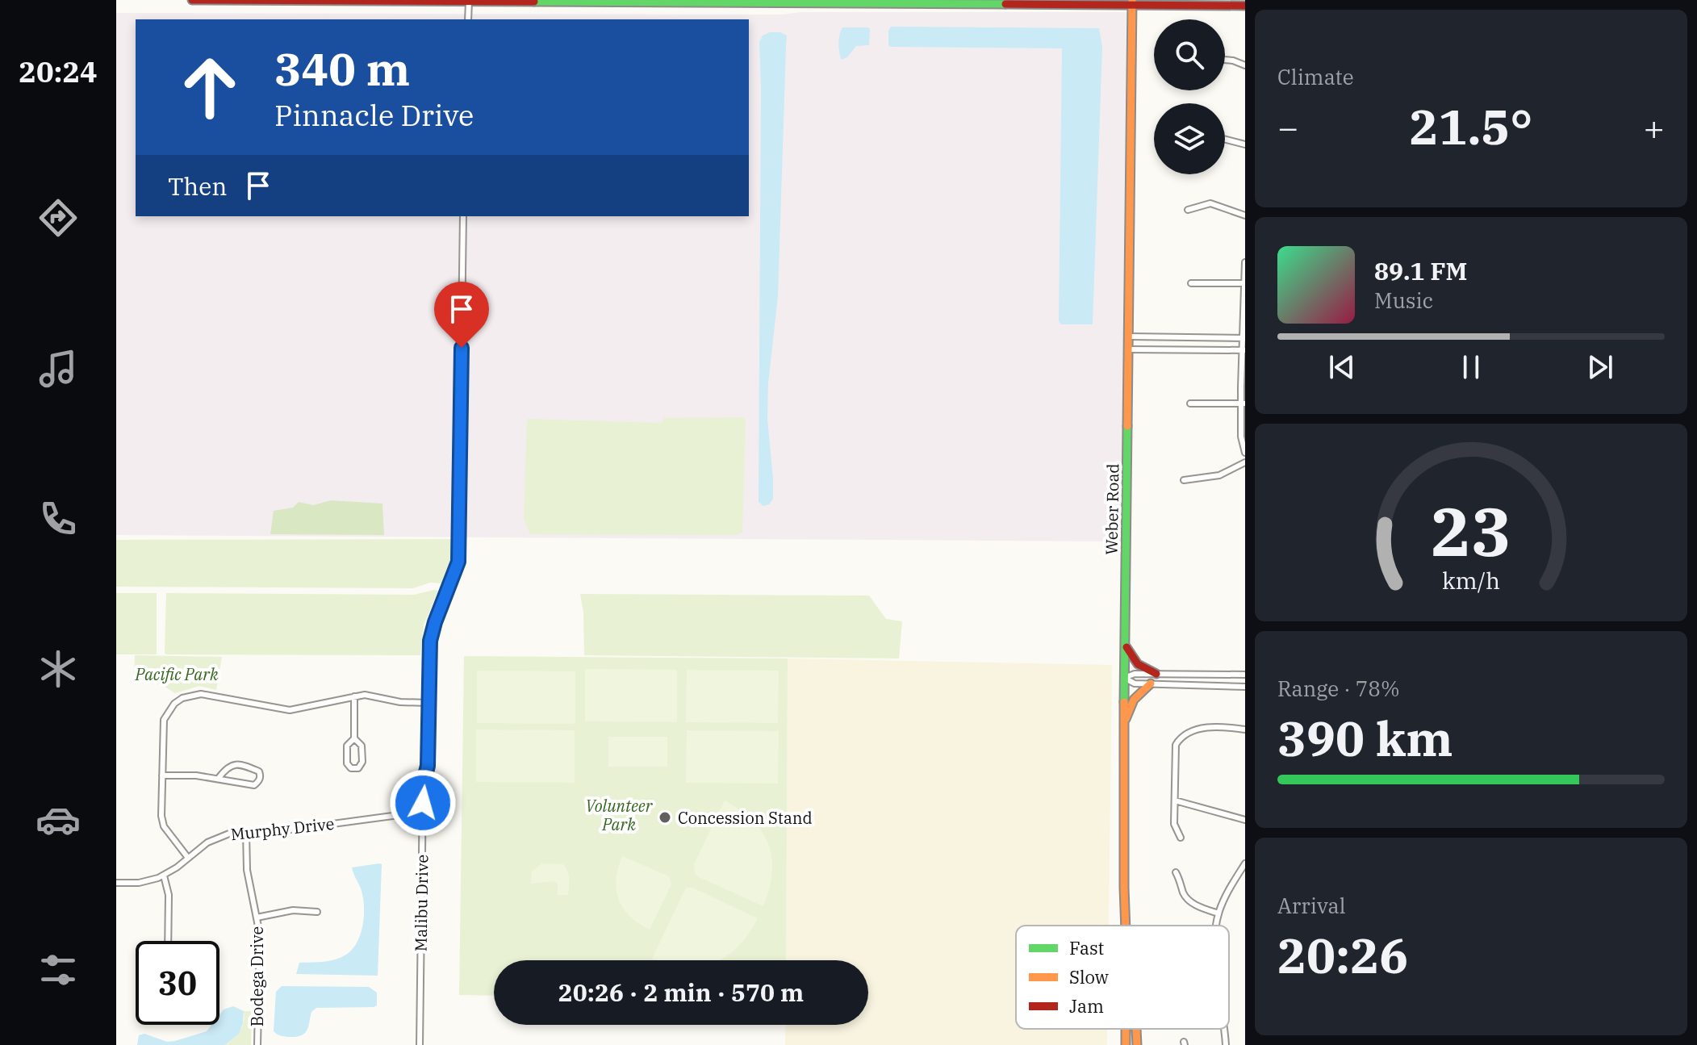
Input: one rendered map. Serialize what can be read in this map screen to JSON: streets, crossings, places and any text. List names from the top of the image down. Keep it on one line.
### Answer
{"streets":{"main road":["Weber Road"],"street":["Murphy Drive","Malibu Drive","Bodega Drive"]},"crossings":[["Murphy Drive","Malibu Drive"],["Murphy Drive","Bodega Drive"]],"parks":["Pacific Park","Volunteer Park"],"places":["Concession Stand"],"legend":["Fast","Slow","Jam"],"page":{"tabs":"20:24","tile":["Climate",["Range · 78%","390 km"],["Arrival","20:26"]],"turn":["340 m","Pinnacle Drive"],"heat":["−","21.5°","+"],"then":"Then","song":["89.1 FM","Music"],"limit":"30","trip":"20:26 · 2 min · 570 m","gauge":["23","km/h"]}}
